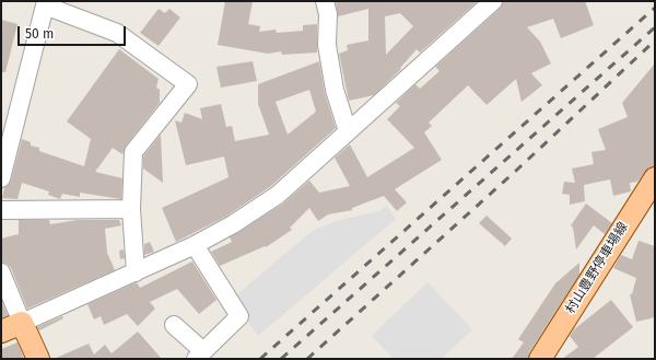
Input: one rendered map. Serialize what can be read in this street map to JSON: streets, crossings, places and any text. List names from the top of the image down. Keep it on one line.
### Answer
{"streets":{"main road":["村山豊野停車場線"]},"scale_bar":"50 m"}
